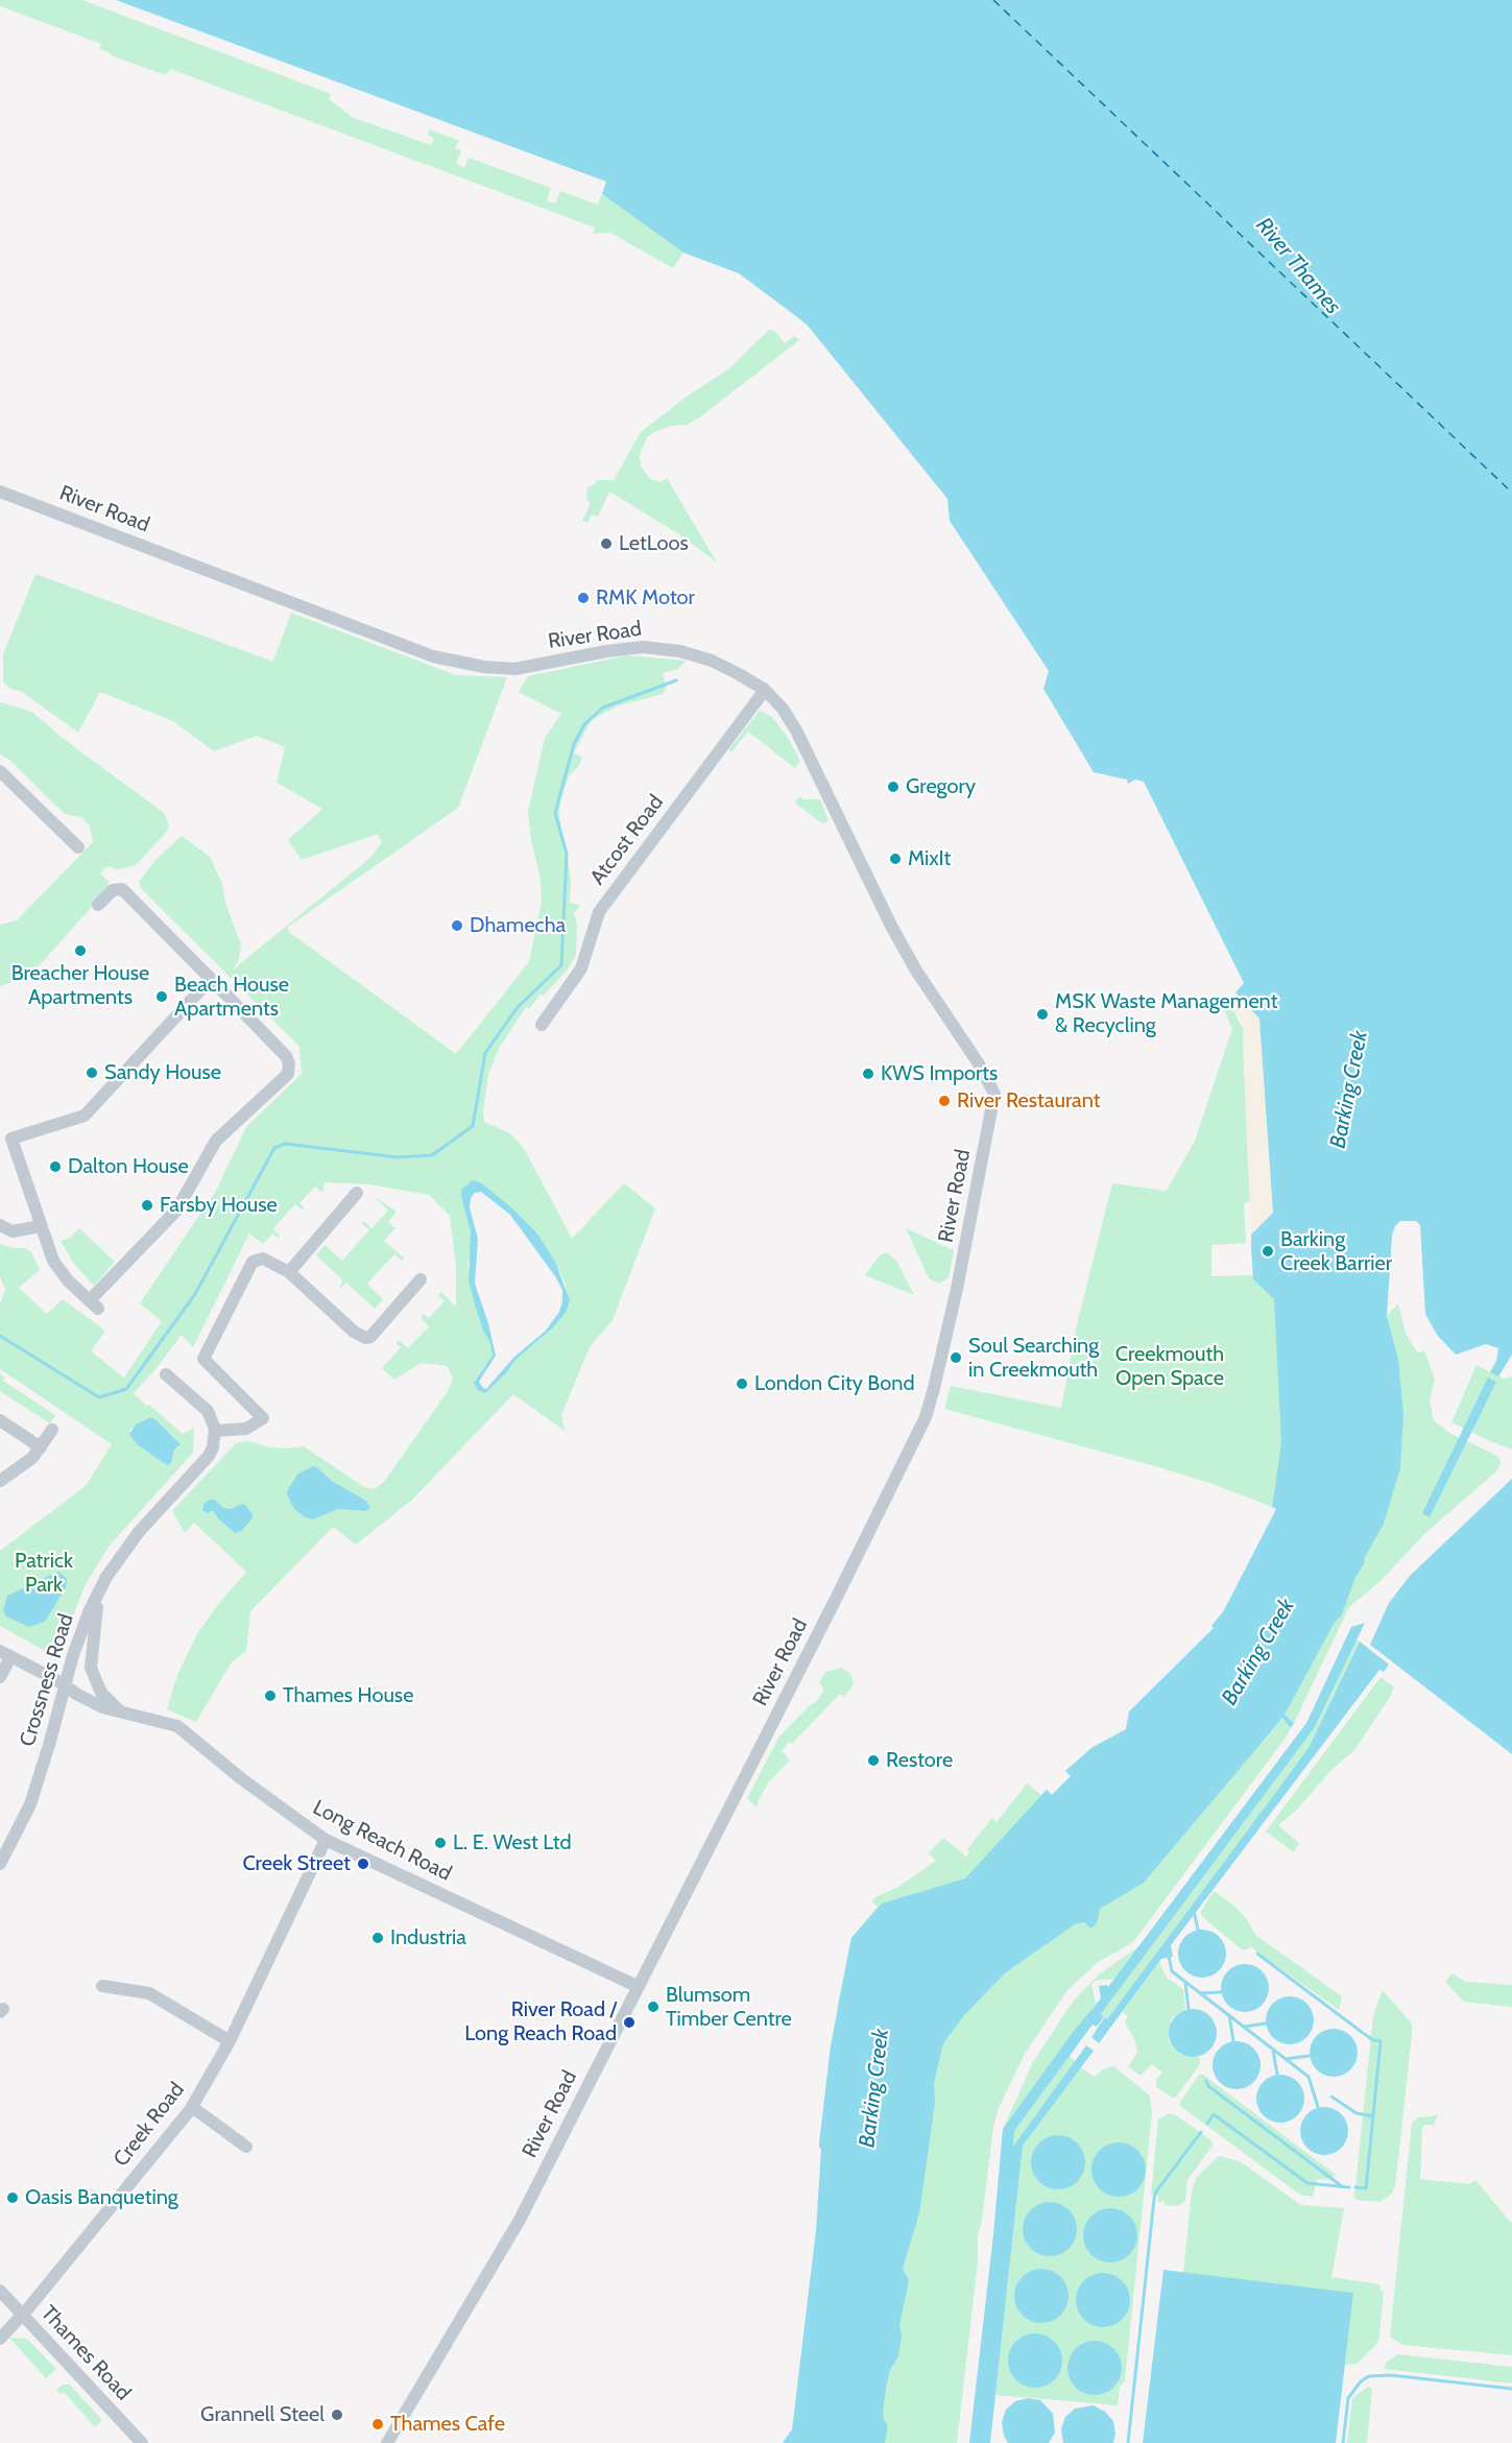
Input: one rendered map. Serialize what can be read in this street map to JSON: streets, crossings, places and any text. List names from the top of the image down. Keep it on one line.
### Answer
{"streets":{"street":["River Road","Atcost Road","Crossness Road","Long Reach Road","Creek Road","Thames Road"]},"crossings":[["River Road","Atcost Road"],["River Road","Long Reach Road"],["Crossness Road","Long Reach Road"],["Long Reach Road","Creek Road"],["Creek Road","Thames Road"]],"water":["River Thames","Barking Creek"],"parks":["Creekmouth Open Space","Patrick Park"],"places":["LetLoos","RMK Motor","Gregory","MixIt","Dhamecha","Breacher House Apartments","Beach House Apartments","MSK Waste Management & Recycling","Sandy House","KWS Imports","River Restaurant","Dalton House","Farsby House","Barking Creek Barrier","Soul Searching in Creekmouth","London City Bond","Thames House","Restore","L. E. West Ltd","Creek Street","Industria","Blumsom Timber Centre","River Road / Long Reach Road","Oasis Banqueting","Grannell Steel","Thames Cafe"]}
